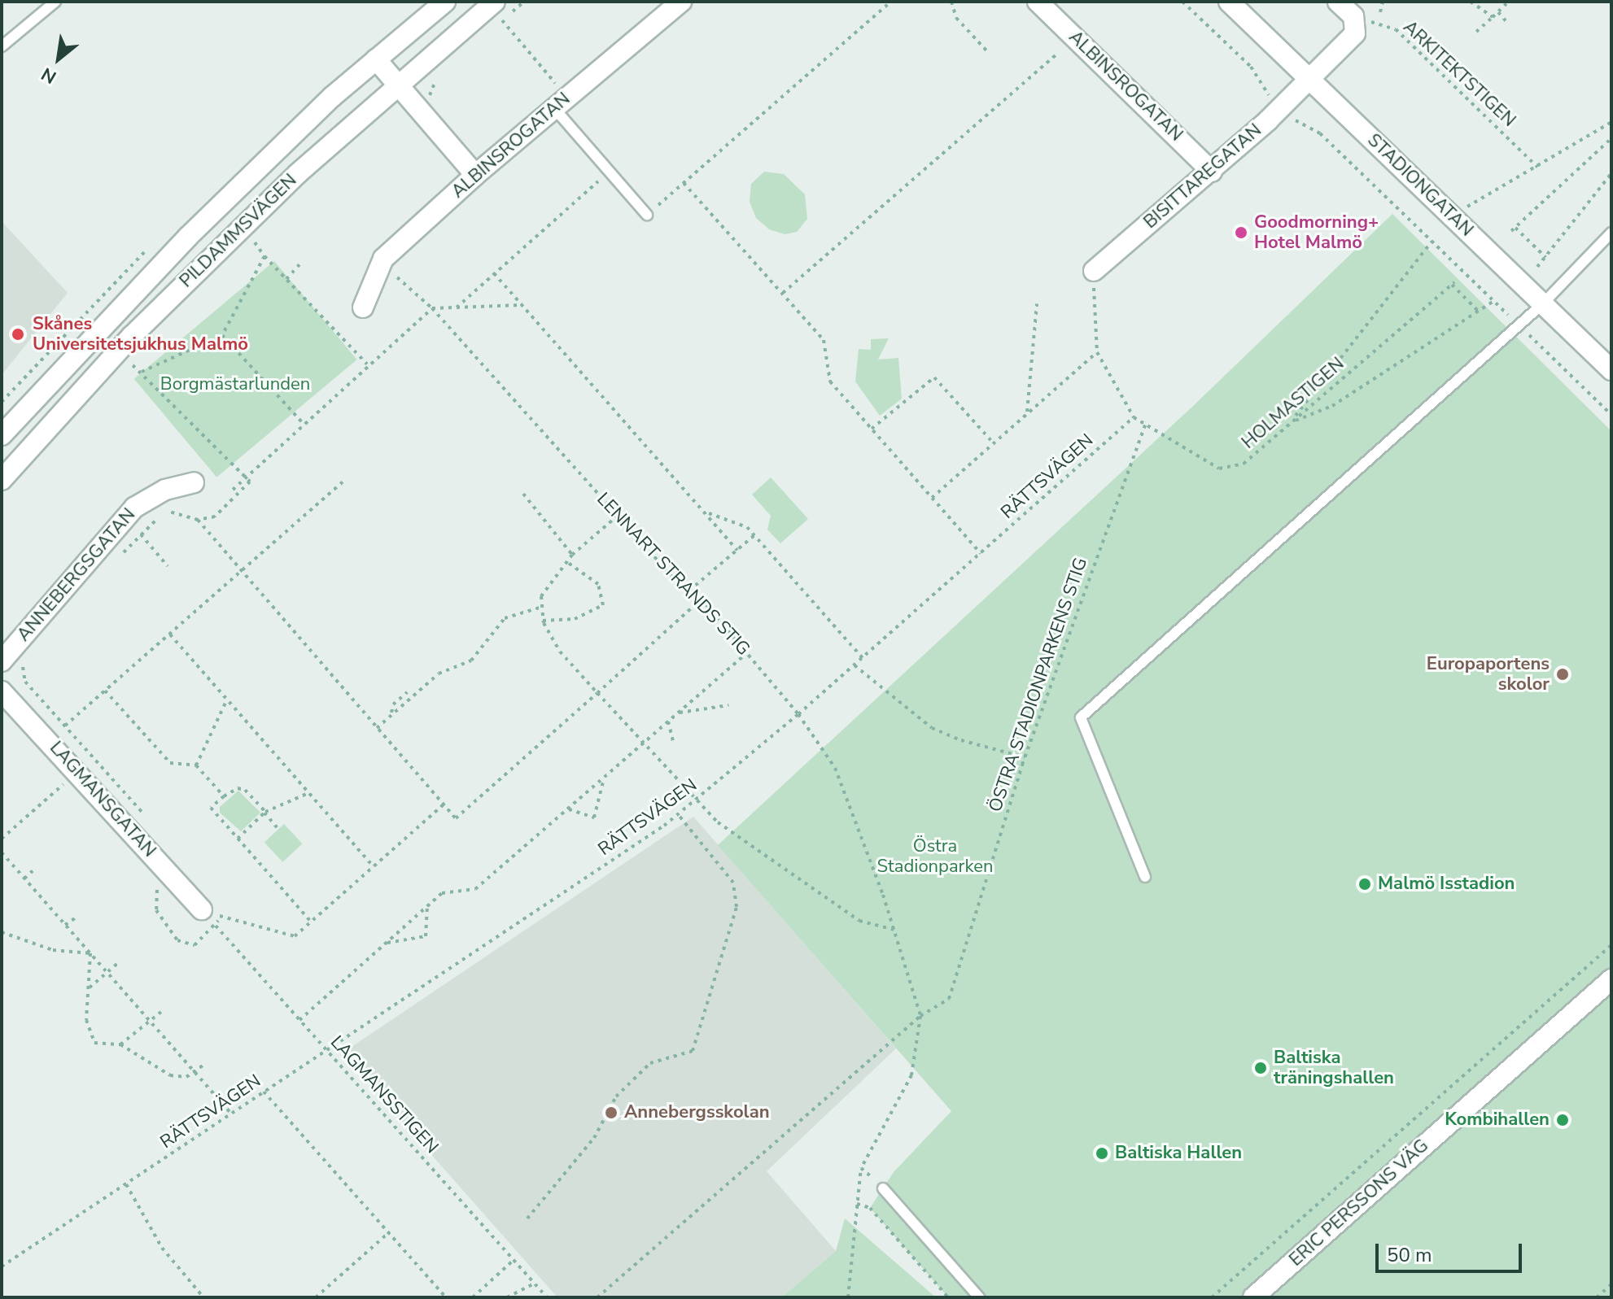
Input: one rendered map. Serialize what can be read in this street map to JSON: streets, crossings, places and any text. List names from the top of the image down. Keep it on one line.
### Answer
{"streets":{"street":["ALBINSROGATAN","BISITTAREGATAN","STADIONGATAN","PILDAMMSVÄGEN","ANNEBERGSGATAN","LAGMANSGATAN","ERIC PERSSONS VÄG"],"path":["ARKITEKTSTIGEN","HOLMASTIGEN","RÄTTSVÄGEN","LENNART STRANDS STIG","ÖSTRA STADIONPARKENS STIG","LAGMANSSTIGEN"]},"crossings":[["ARKITEKTSTIGEN","BISITTAREGATAN"],["ALBINSROGATAN","BISITTAREGATAN"],["ALBINSROGATAN","LENNART STRANDS STIG"],["BISITTAREGATAN","STADIONGATAN"],["HOLMASTIGEN","RÄTTSVÄGEN"],["HOLMASTIGEN","ÖSTRA STADIONPARKENS STIG"],["RÄTTSVÄGEN","LENNART STRANDS STIG"],["RÄTTSVÄGEN","LAGMANSSTIGEN"],["LENNART STRANDS STIG","ÖSTRA STADIONPARKENS STIG"],["LAGMANSGATAN","LAGMANSSTIGEN"]],"parks":["Borgmästarlunden","Östra Stadionparken"],"places":["Goodmorning+ Hotel Malmö","Skånes Universitetsjukhus Malmö","Europaportens skolor","Malmö Isstadion","Baltiska träningshallen","Annebergsskolan","Kombihallen","Baltiska Hallen"],"scale_bar":"50 m","north":"bottom left"}
